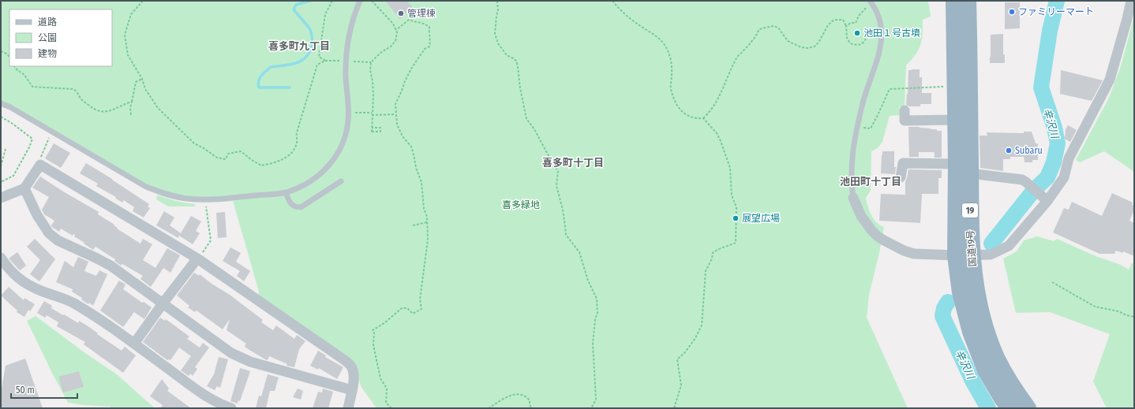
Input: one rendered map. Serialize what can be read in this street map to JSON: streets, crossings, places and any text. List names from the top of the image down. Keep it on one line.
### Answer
{"streets":{"highway":["19","国道19号"]},"districts":["喜多町九丁目","喜多町十丁目","池田町十丁目"],"water":["辛沢川"],"parks":["喜多緑地"],"places":["ファミリーマート","管理棟","池田１号古墳","Subaru","展望広場"],"legend":["道路","公園","建物"],"scale_bar":"50 m"}
